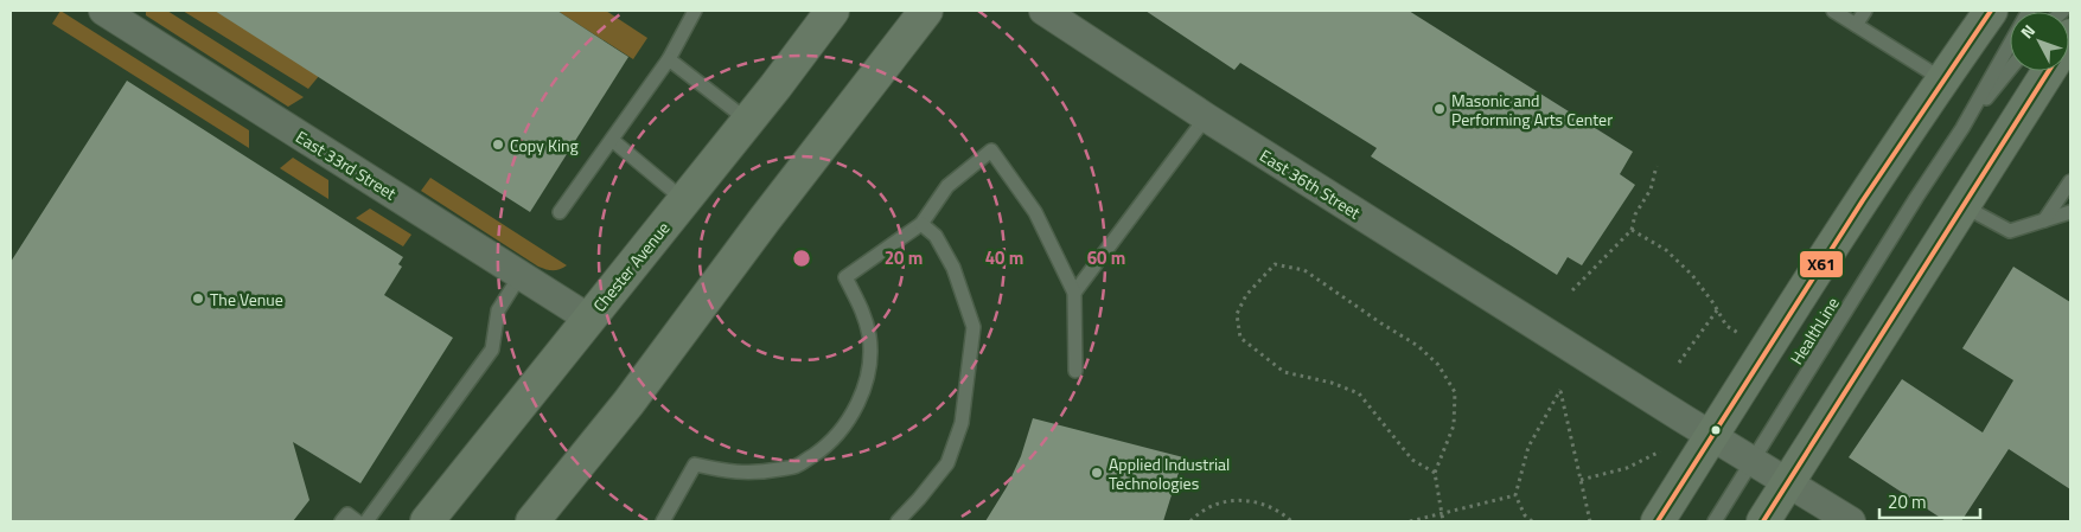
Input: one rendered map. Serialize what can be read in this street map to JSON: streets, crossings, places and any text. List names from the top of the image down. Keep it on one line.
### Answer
{"streets":{"main road":["Chester Avenue"],"street":["East 33rd Street","East 36th Street"],"lane":["HealthLine"]},"crossings":[["East 33rd Street","Chester Avenue"],["East 36th Street","HealthLine"]],"places":["Masonic and Performing Arts Center","Copy King","The Venue","Applied Industrial Technologies"],"lines":["transit line X61"],"scale_bar":"20 m","north":"top left","rings":["20 m","40 m","60 m"]}
